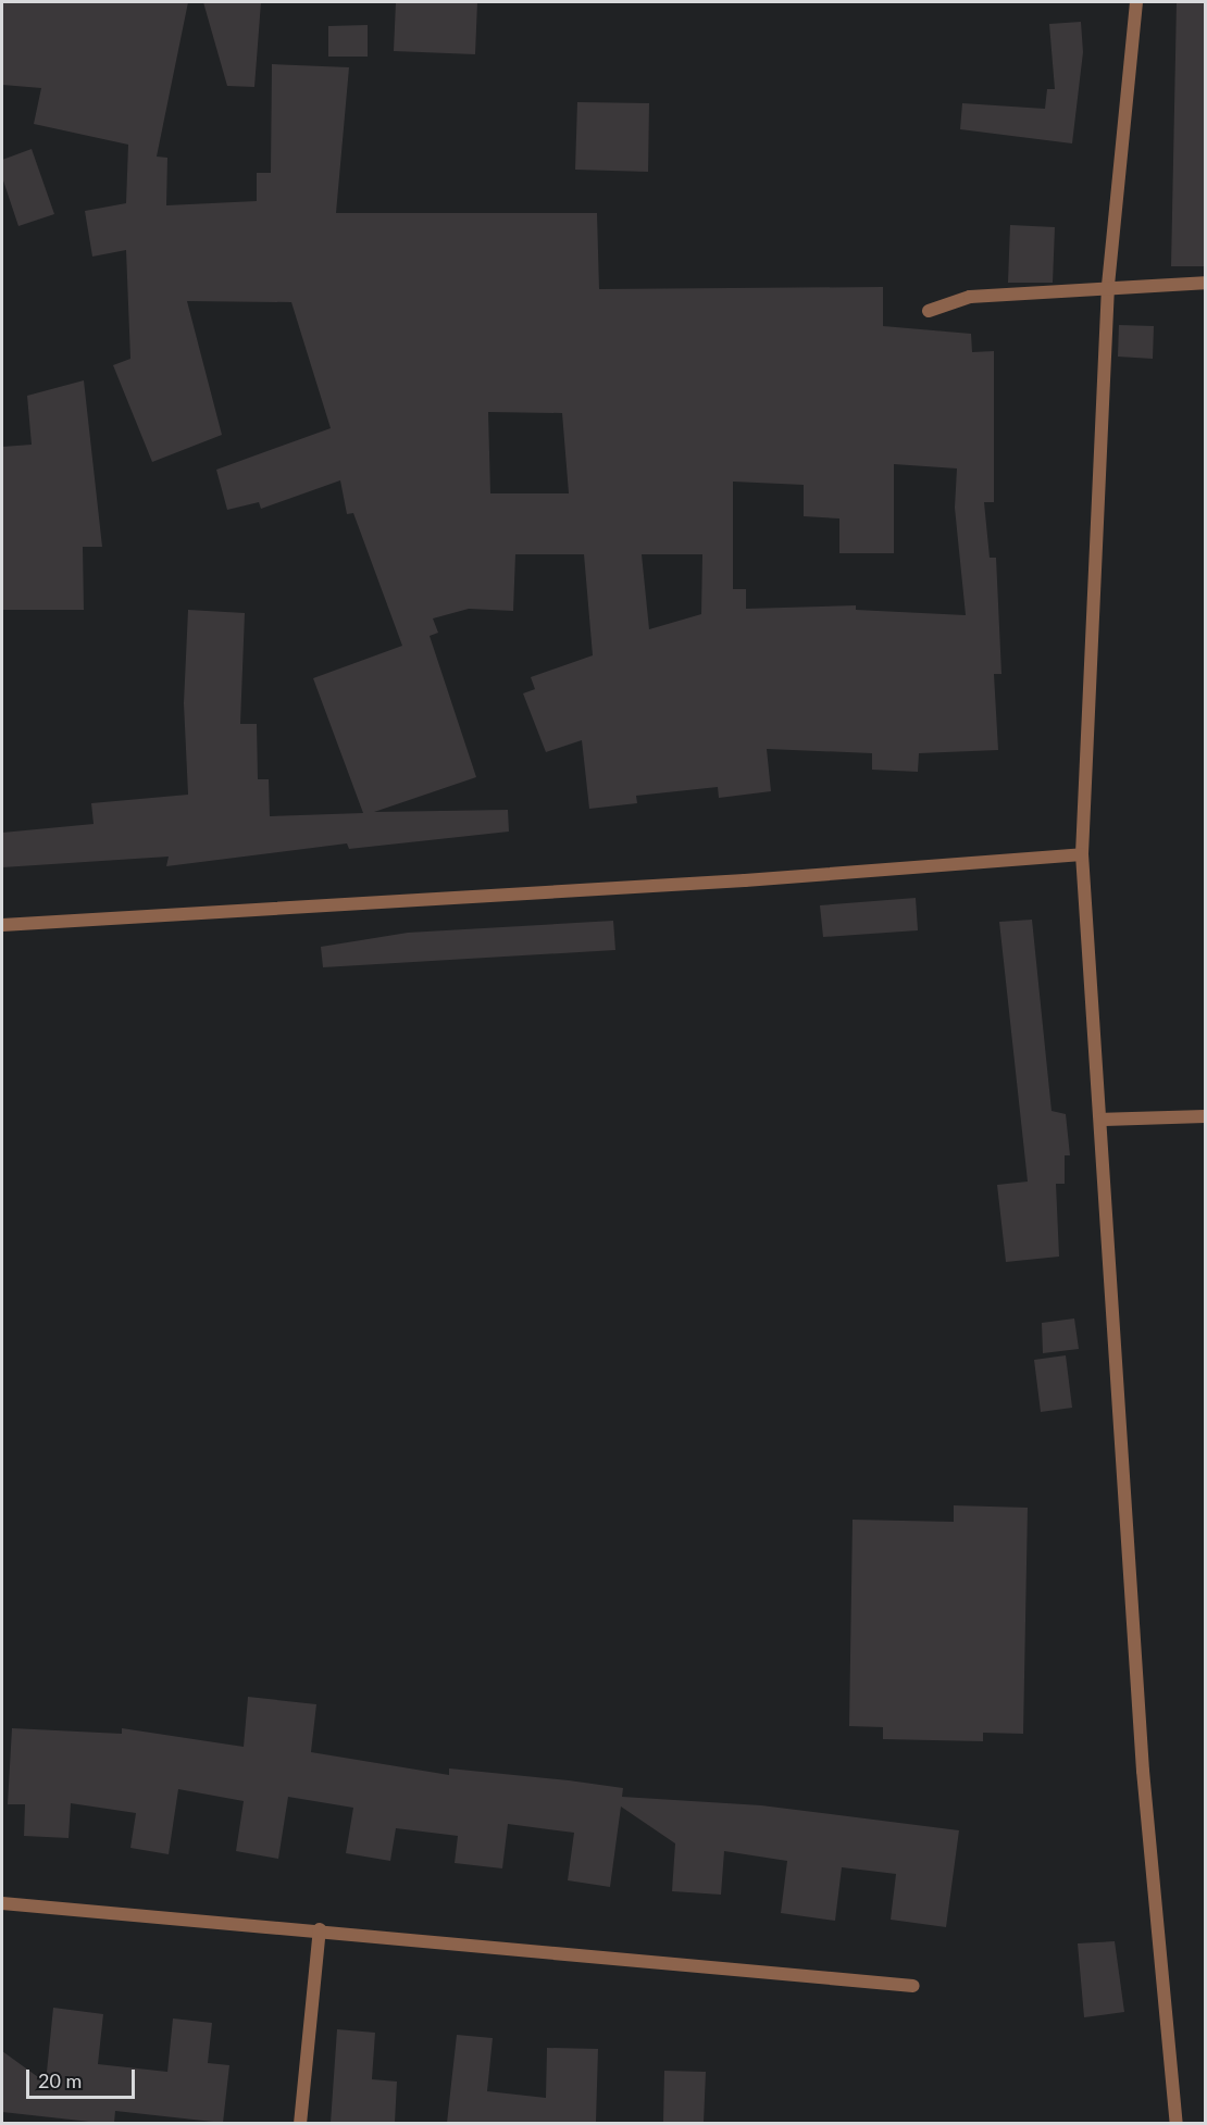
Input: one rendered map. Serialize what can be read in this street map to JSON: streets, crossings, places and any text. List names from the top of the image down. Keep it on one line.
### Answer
{"scale_bar":"20 m"}
